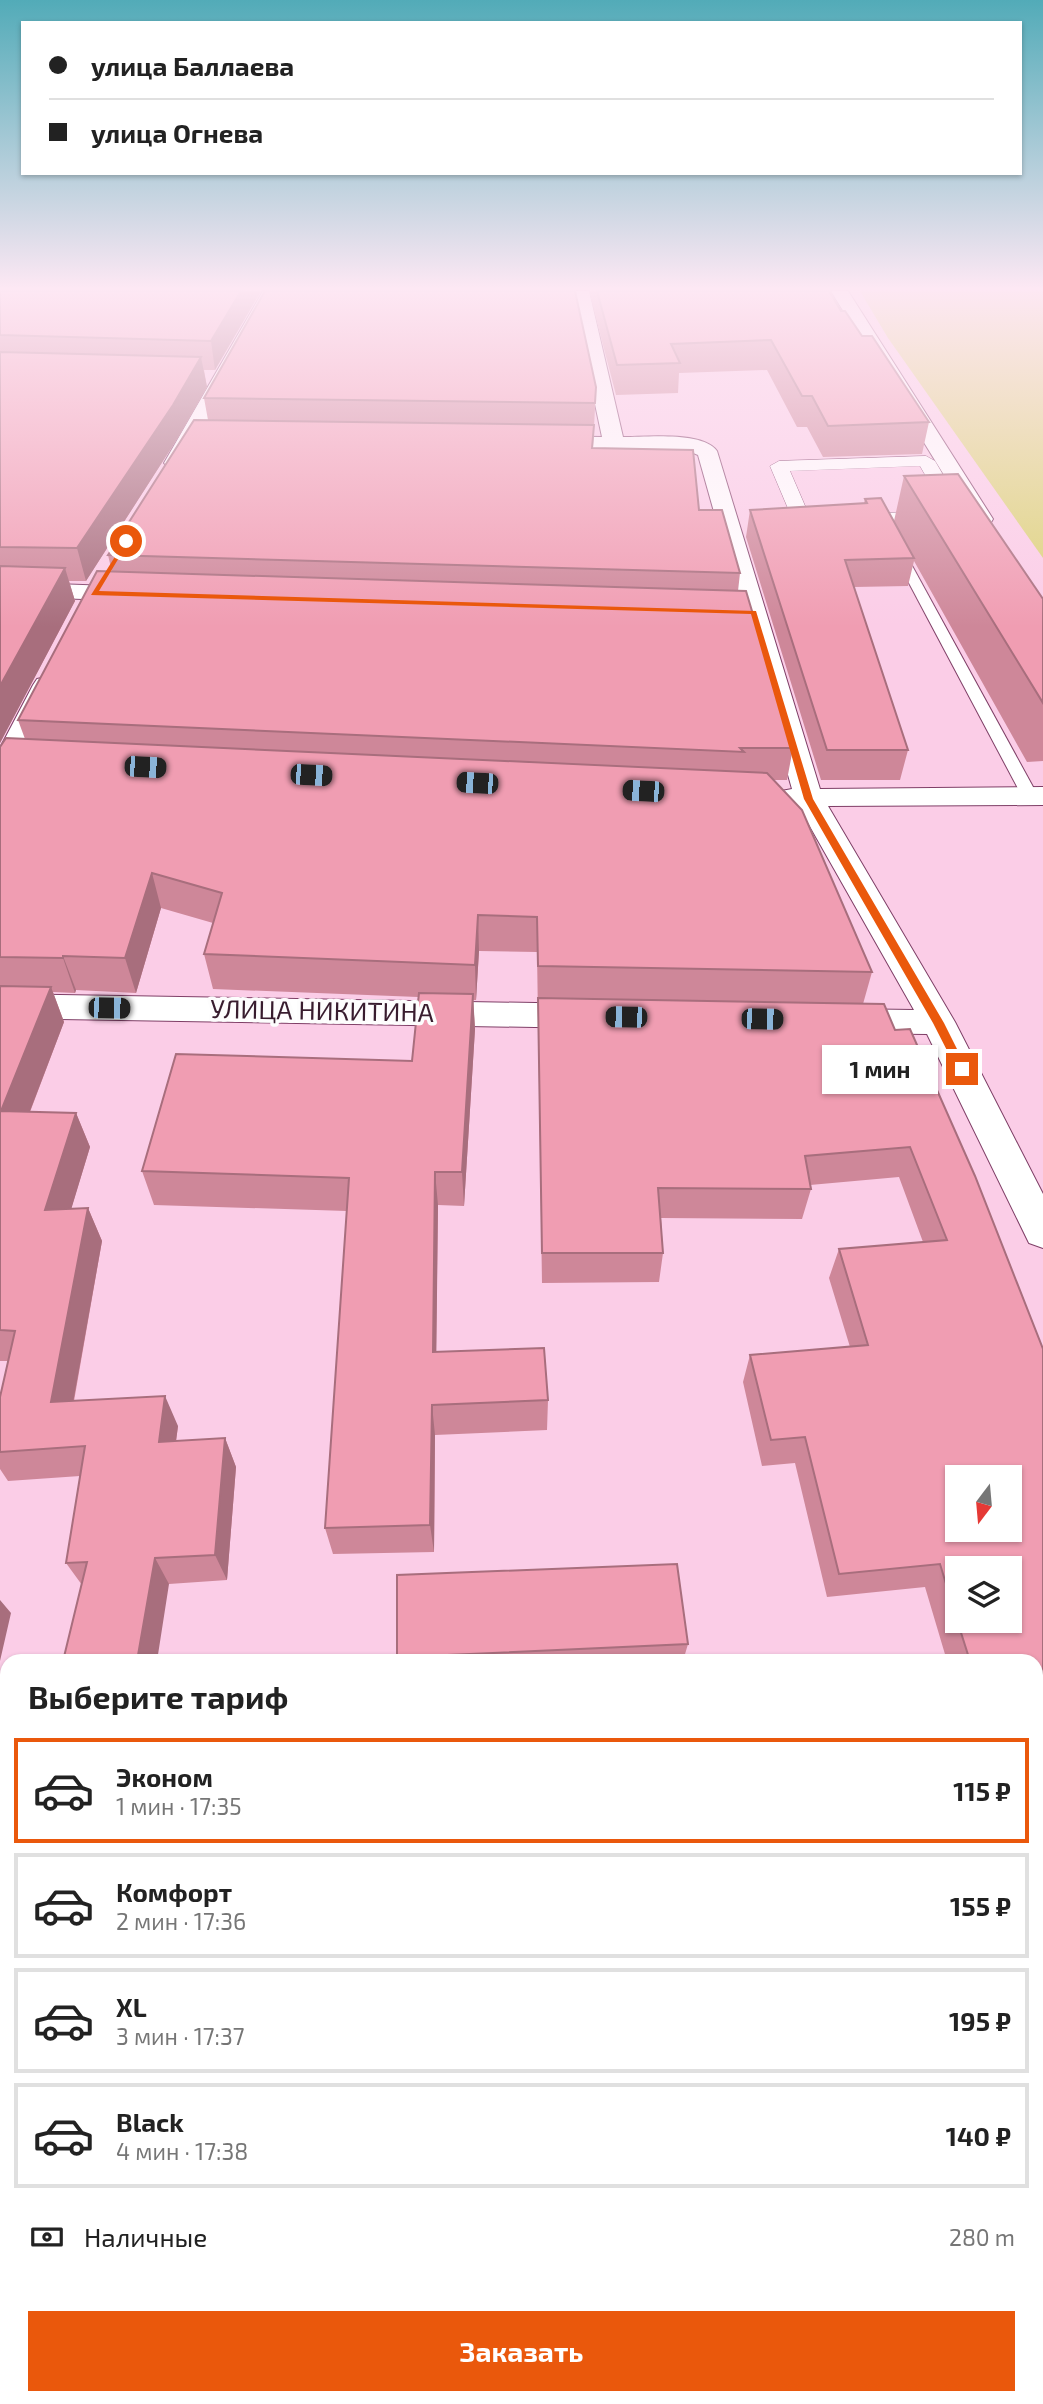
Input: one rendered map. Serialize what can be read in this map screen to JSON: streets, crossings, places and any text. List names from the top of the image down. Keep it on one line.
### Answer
{"streets":{"street":["УЛИЦА НИКИТИНА"]},"north":"bottom","page":{"banner":["улица Баллаева","улица Огнева"],"bubble":"1 мин","heading":"Выберите тариф","list":[{"name":"Эконом","note":"1 мин · 17:35","value":"115 ₽"},{"name":"Комфорт","note":"2 мин · 17:36","value":"155 ₽"},{"name":"XL","note":"3 мин · 17:37","value":"195 ₽"},{"name":"Black","note":"4 мин · 17:38","value":"140 ₽"}],"pay":["Наличные","280 m"],"buttons":"Заказать"}}
